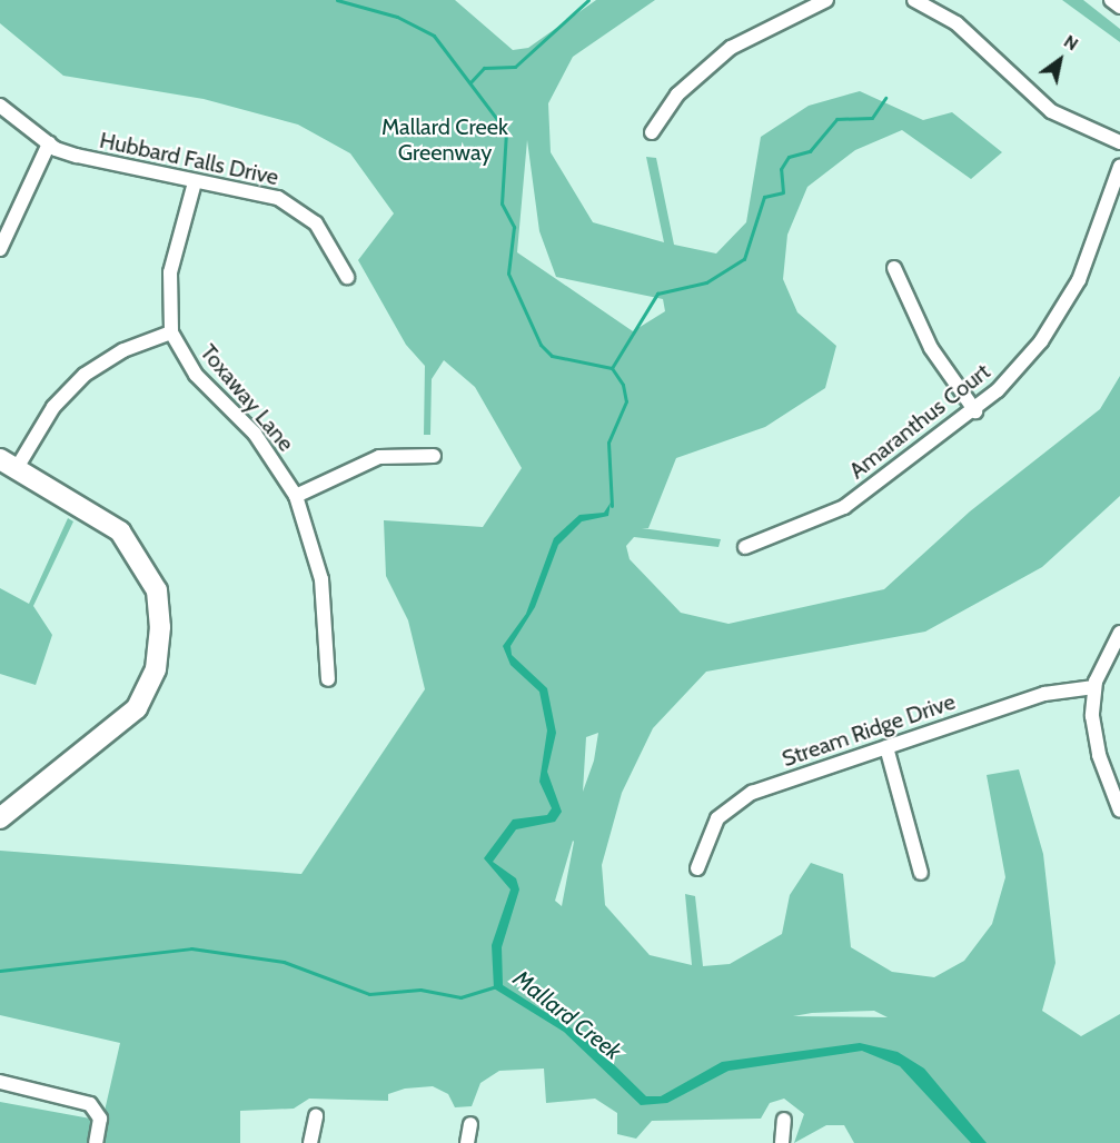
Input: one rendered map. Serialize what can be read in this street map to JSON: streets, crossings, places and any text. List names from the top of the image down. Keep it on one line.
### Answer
{"streets":{"street":["Hubbard Falls Drive","Toxaway Lane","Amaranthus Court","Stream Ridge Drive"]},"crossings":[["Hubbard Falls Drive","Toxaway Lane"]],"water":["Mallard Creek"],"parks":["Mallard Creek Greenway"],"north":"top right"}
